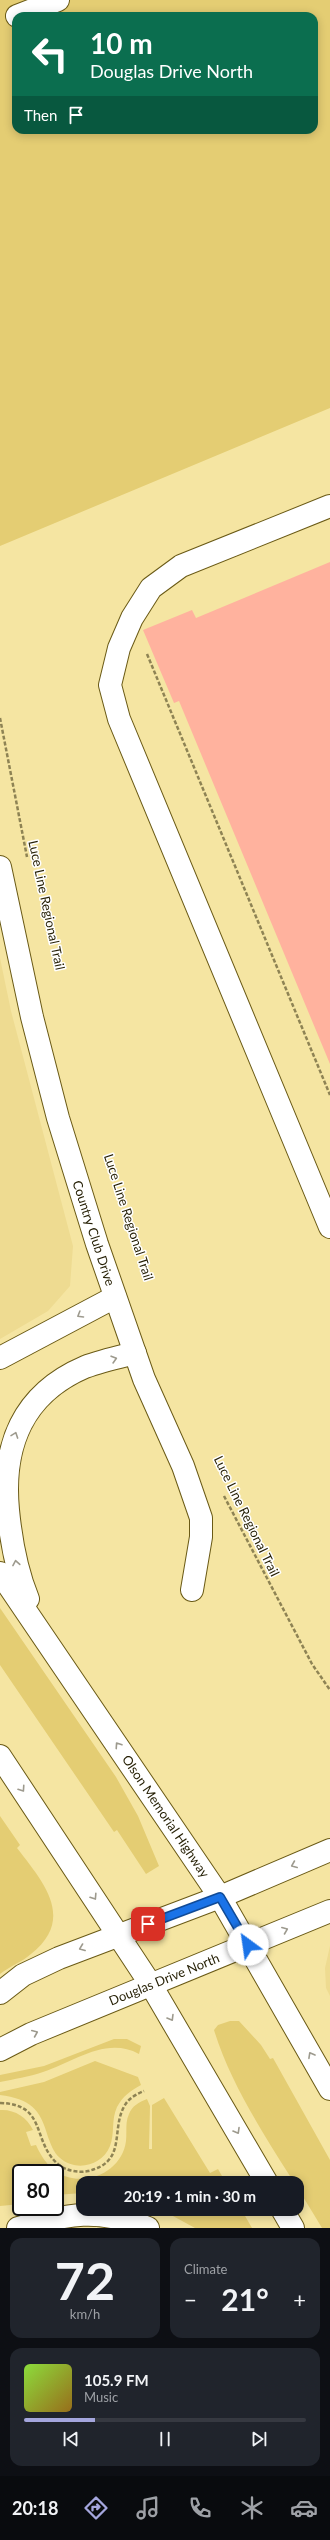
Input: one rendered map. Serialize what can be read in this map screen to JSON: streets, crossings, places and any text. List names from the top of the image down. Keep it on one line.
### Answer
{"streets":{"main road":["Country Club Drive","Olson Memorial Highway","Douglas Drive North"],"path":["Luce Line Regional Trail"]},"crossings":[["Olson Memorial Highway","Douglas Drive North"]],"page":{"turn":["10 m","Douglas Drive North"],"then":"Then","limit":"80","trip":"20:19 · 1 min · 30 m","tile":[["72","km/h"],"Climate"],"heat":["−","21°","+"],"song":["105.9 FM","Music"],"tabs":"20:18"}}
